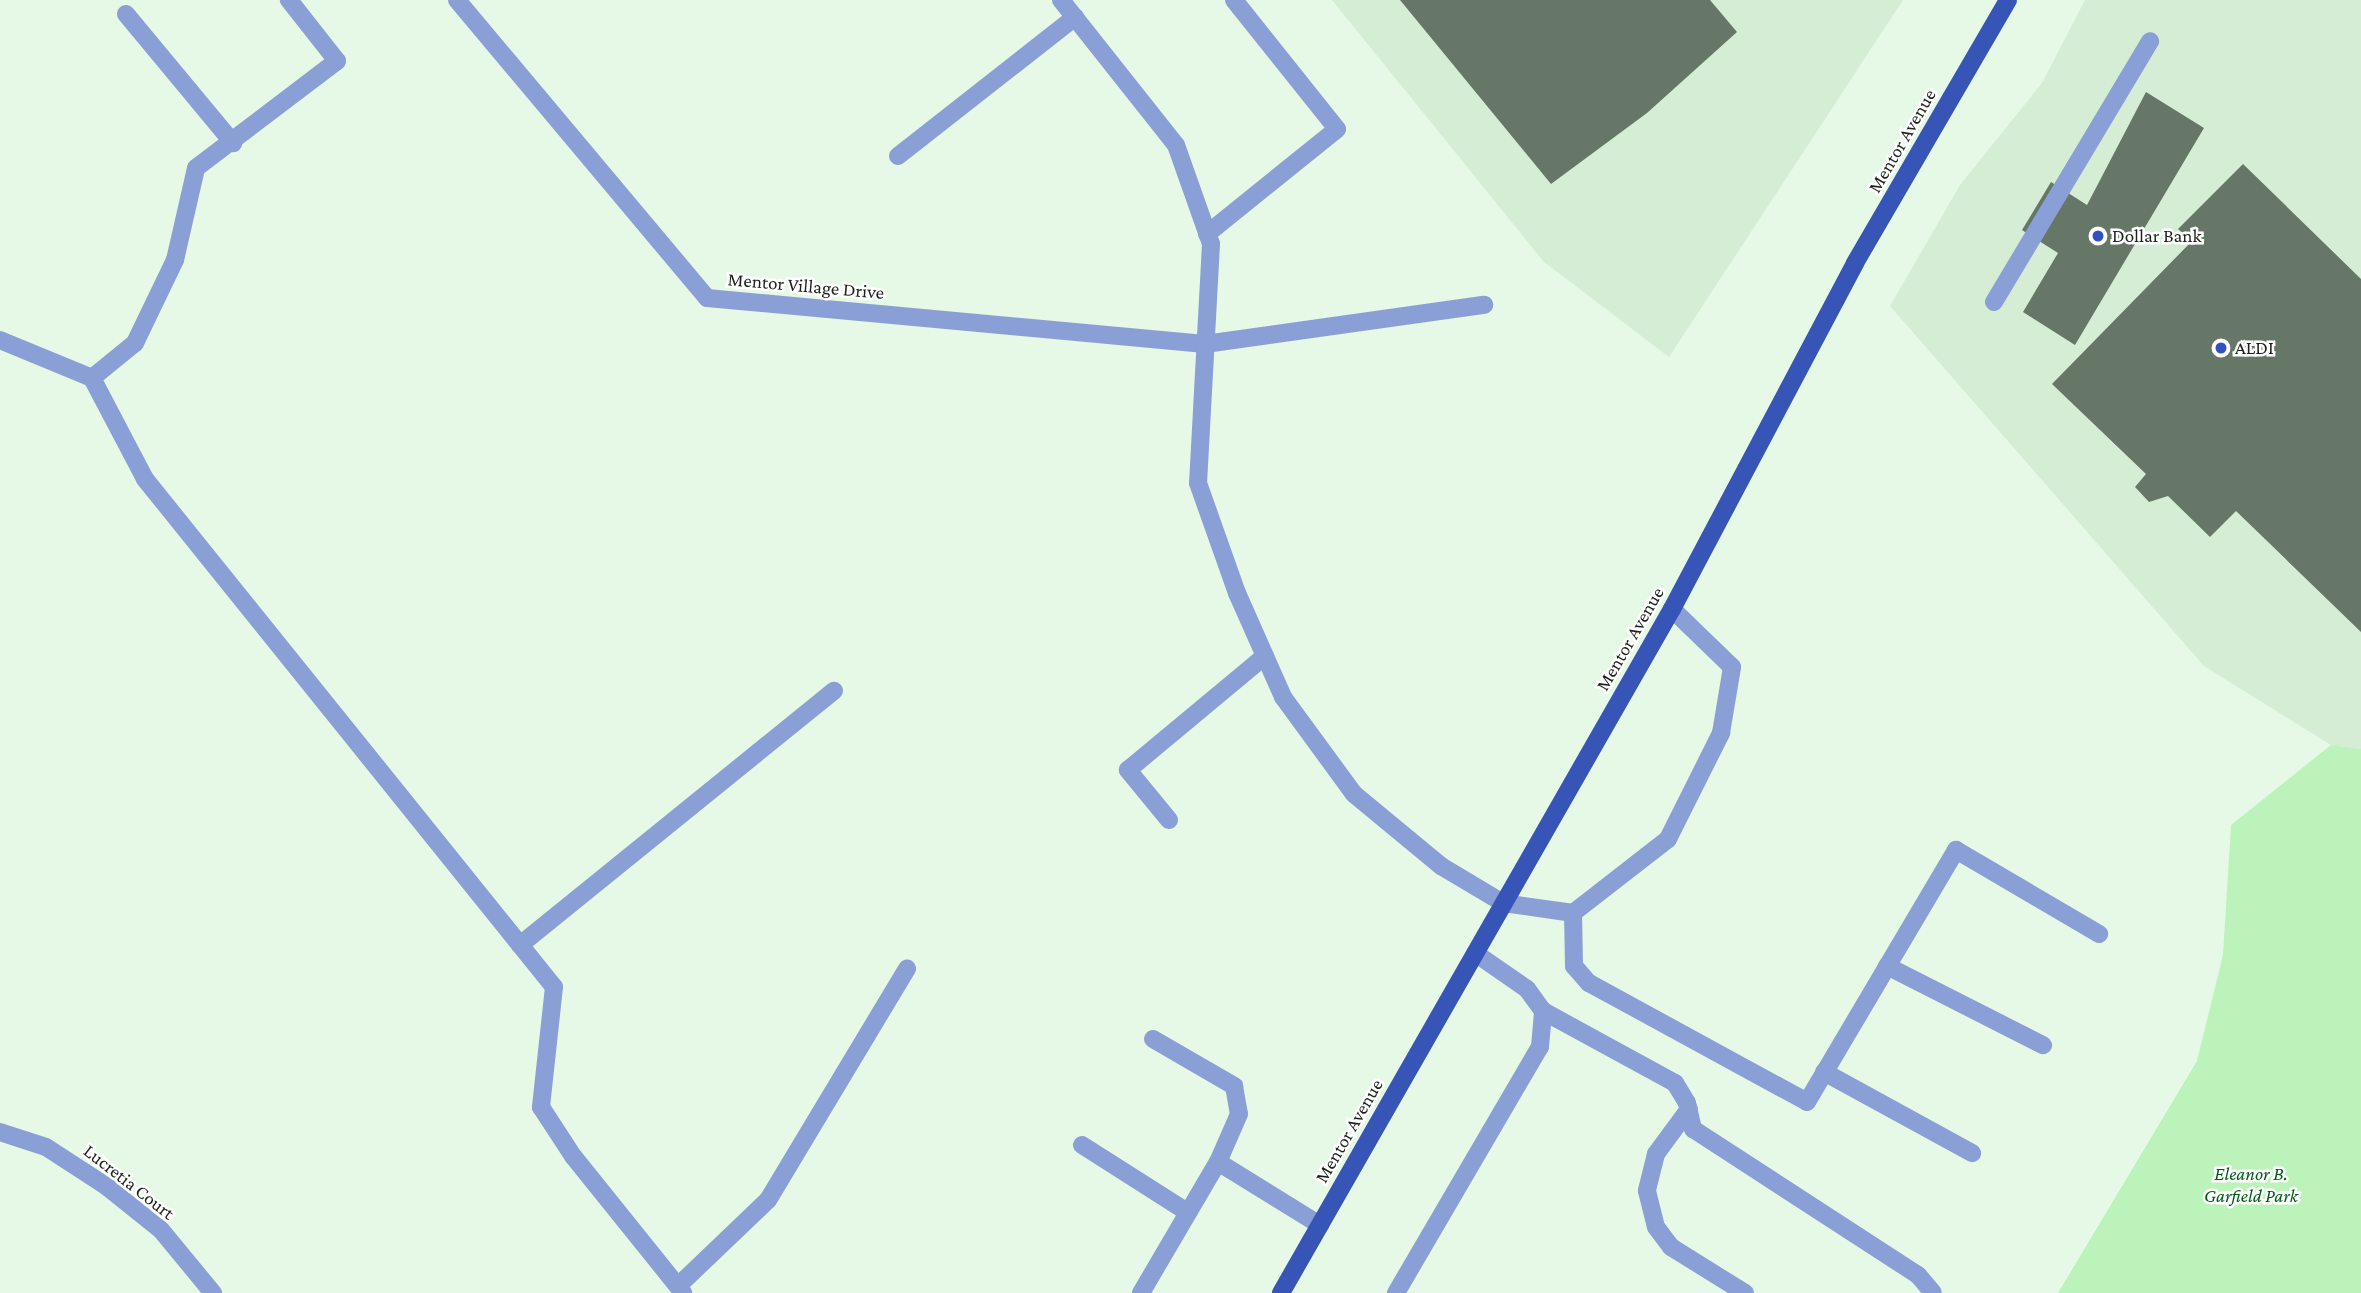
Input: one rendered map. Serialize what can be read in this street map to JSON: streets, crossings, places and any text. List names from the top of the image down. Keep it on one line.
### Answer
{"streets":{"main road":["Mentor Avenue"],"street":["Mentor Village Drive","Lucretia Court"]},"parks":["Eleanor B. Garfield Park"],"places":["Dollar Bank","ALDI"]}
